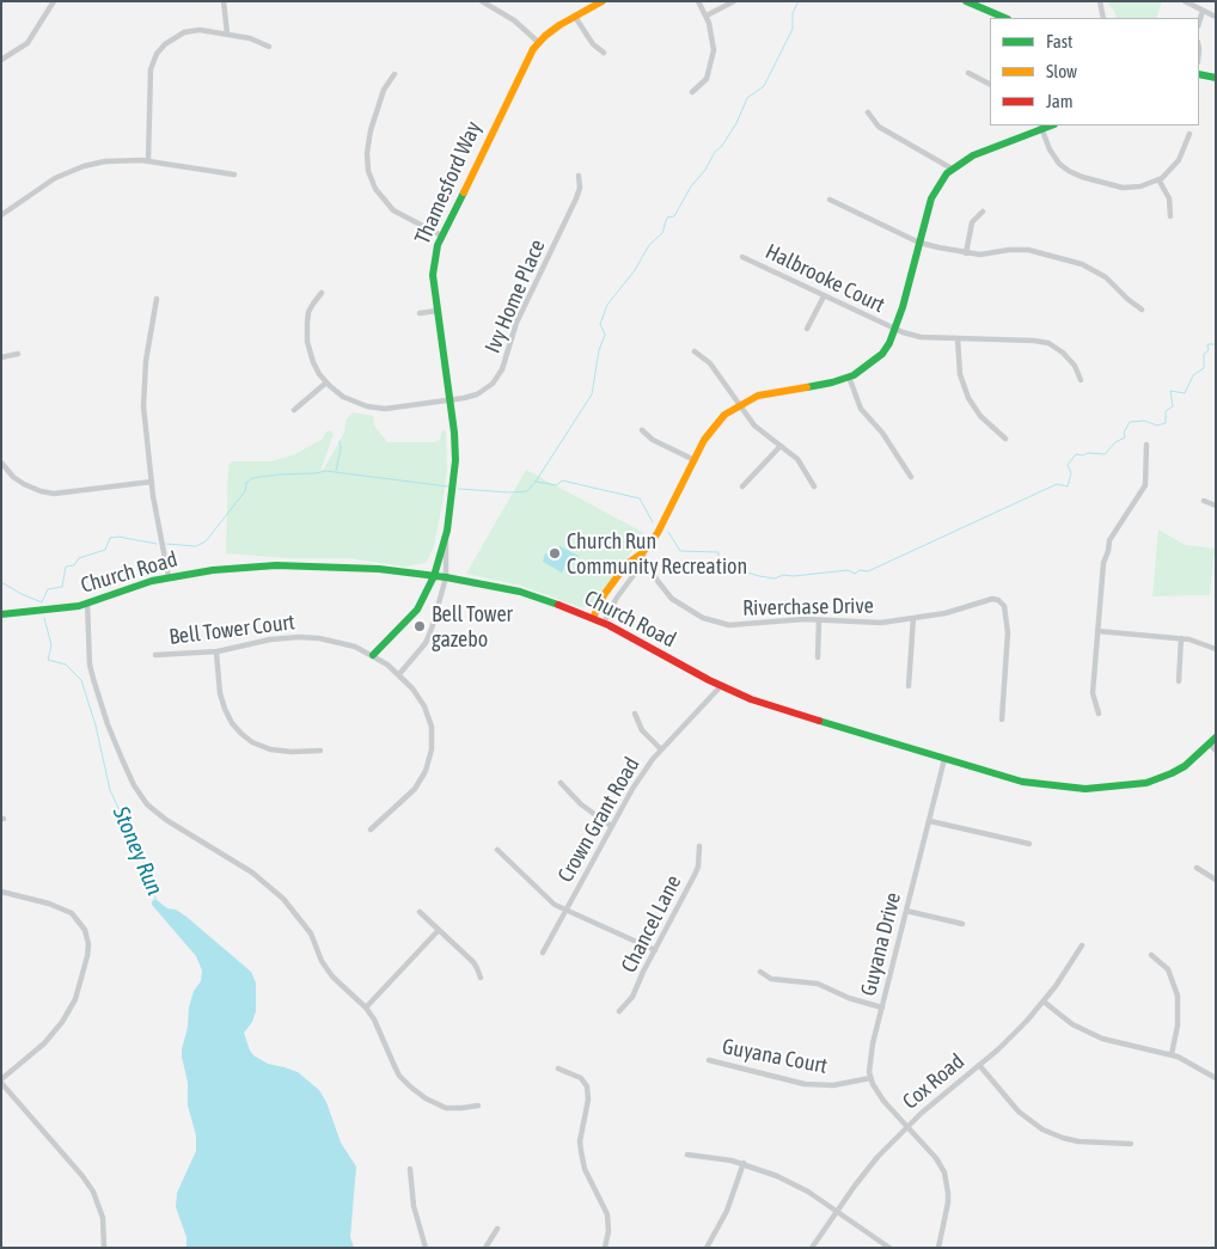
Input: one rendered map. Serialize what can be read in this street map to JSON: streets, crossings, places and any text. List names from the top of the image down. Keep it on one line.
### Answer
{"streets":{"street":["Thamesford Way","Halbrooke Court","Ivy Home Place","Church Road","Riverchase Drive","Bell Tower Court","Crown Grant Road","Chancel Lane","Guyana Drive","Guyana Court","Cox Road"]},"crossings":[["Thamesford Way","Ivy Home Place"],["Thamesford Way","Church Road"],["Thamesford Way","Bell Tower Court"],["Church Road","Crown Grant Road"],["Church Road","Guyana Drive"],["Guyana Drive","Guyana Court"]],"water":["Stoney Run"],"places":["Church Run Community Recreation","Bell Tower gazebo"],"legend":["Fast","Slow","Jam"]}
